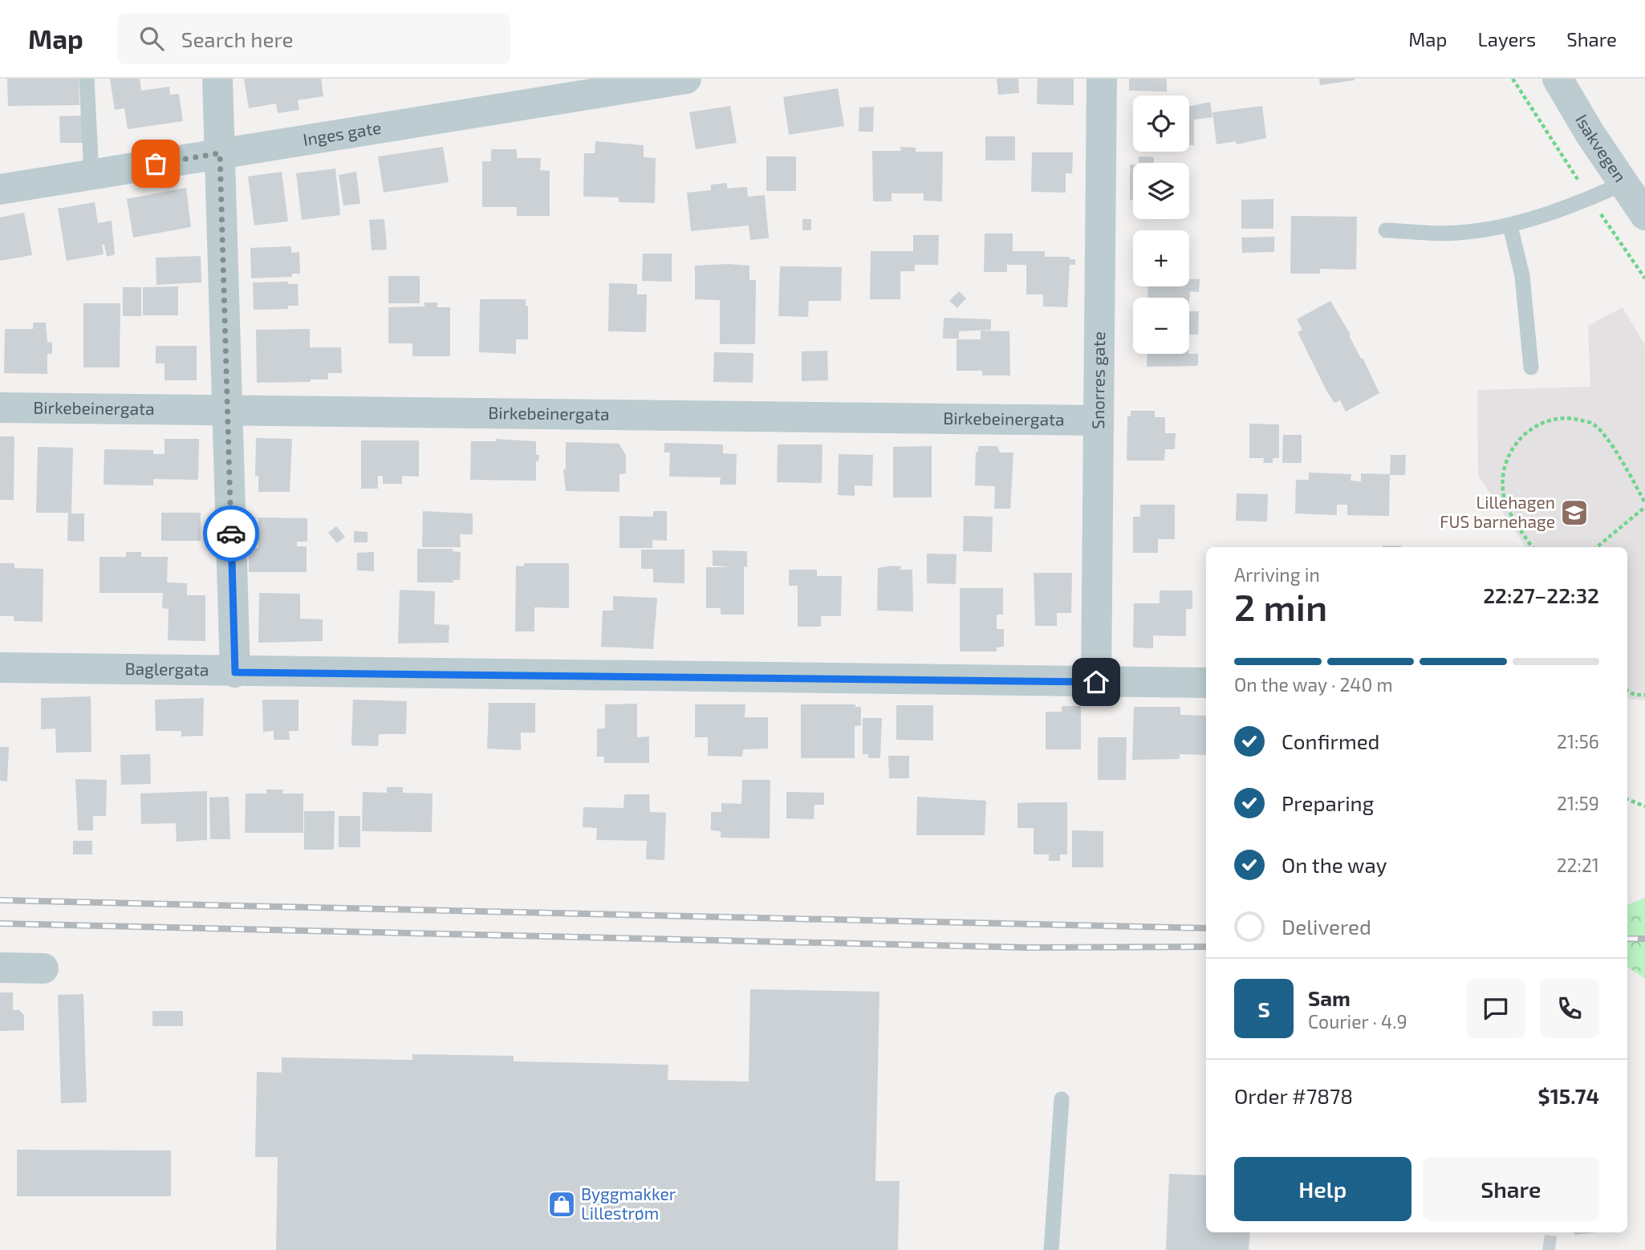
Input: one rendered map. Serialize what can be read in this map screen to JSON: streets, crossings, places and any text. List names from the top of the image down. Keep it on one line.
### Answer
{"streets":{"street":["Inges gate","Isakvegen","Snorres gate","Birkebeinergata","Baglergata"]},"crossings":[["Snorres gate","Birkebeinergata"],["Snorres gate","Baglergata"]],"places":{"school or university":["Lillehagen FUS barnehage"],"shop":["Byggmakker Lillestrøm"]},"page":{"header":"Map","search":"Search here","nav":["Map","Layers","Share"],"map_buttons":["+","−"],"heading":["2 min","Arriving in","22:27–22:32"],"panel":["Sam","Courier · 4.9","Order #7878","$15.74"],"bar":"On the way · 240 m","list":[["Confirmed","21:56"],["Preparing","21:59"],["On the way","22:21"],"Delivered"],"round":"S","buttons":["Help","Share"]}}
